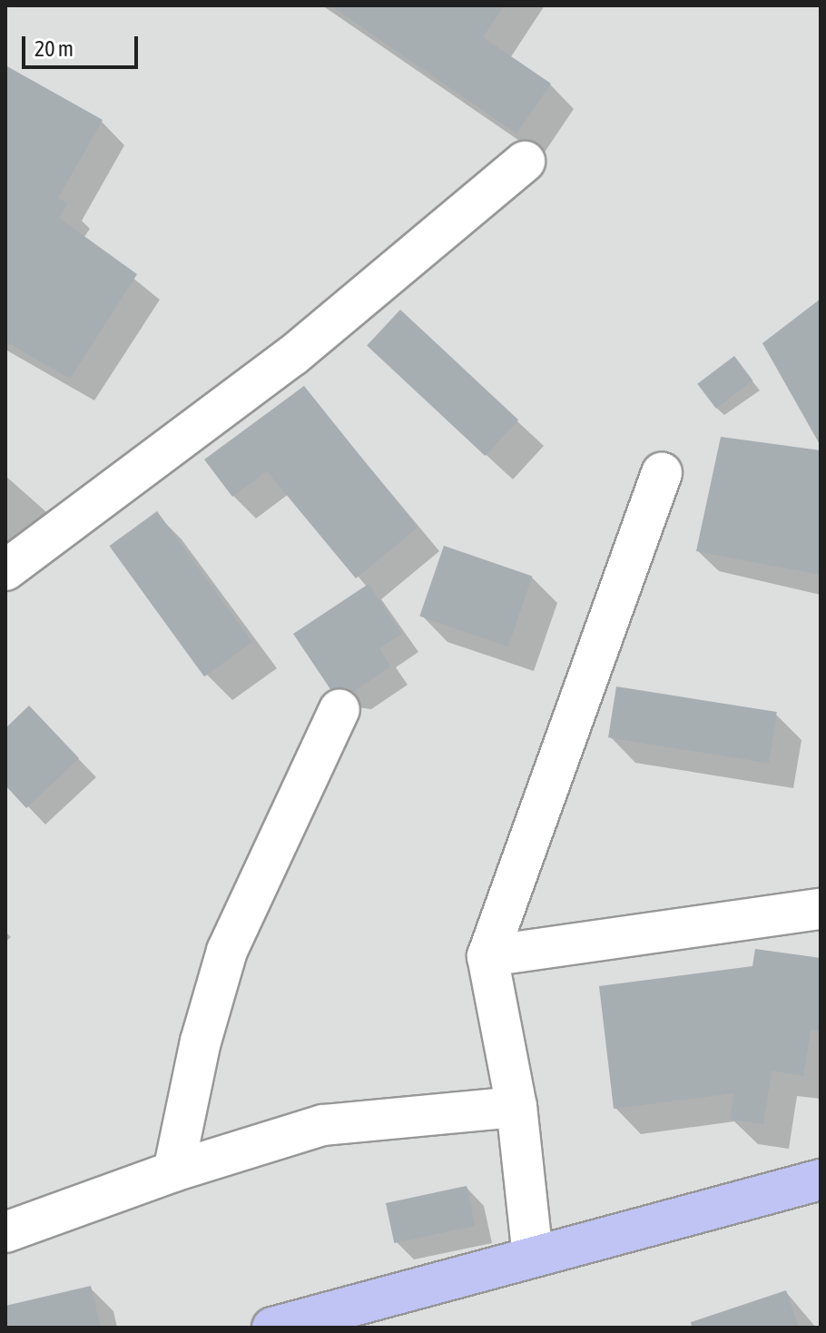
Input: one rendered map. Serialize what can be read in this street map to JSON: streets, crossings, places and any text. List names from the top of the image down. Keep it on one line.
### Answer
{"scale_bar":"20 m"}
